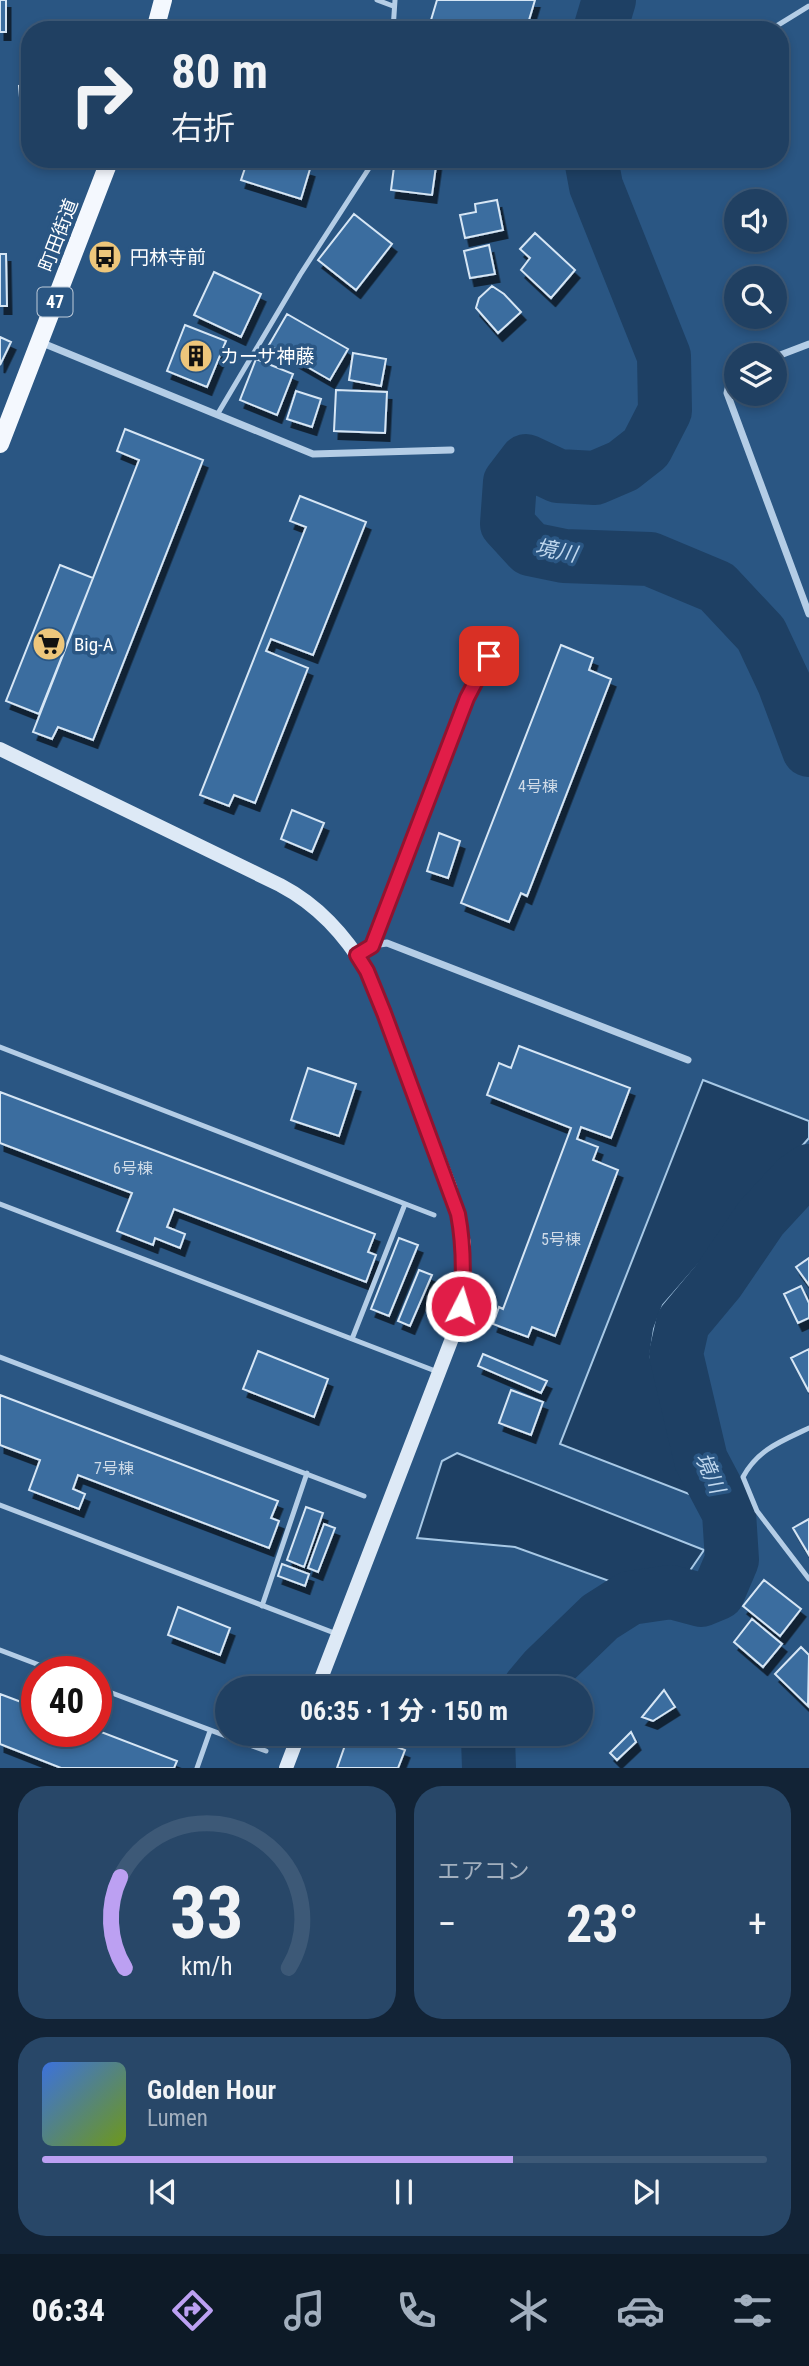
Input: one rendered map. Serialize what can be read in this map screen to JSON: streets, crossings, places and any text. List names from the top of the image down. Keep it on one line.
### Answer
{"streets":{"main road":["町田街道","47"]},"water":["境川"],"places":{"bus stop":["円林寺前"],"building":["カーサ神藤"],"supermarket":["Big-A"]},"house_numbers":["4号棟","6号棟","5号棟","7号棟"],"page":{"turn":["80 m","右折"],"limit":"40","trip":"06:35 · 1 分 · 150 m","tile":"エアコン","heat":["−","23°","+"],"song":["Golden Hour","Lumen"],"tabs":"06:34","gauge":["33","km/h"]}}
